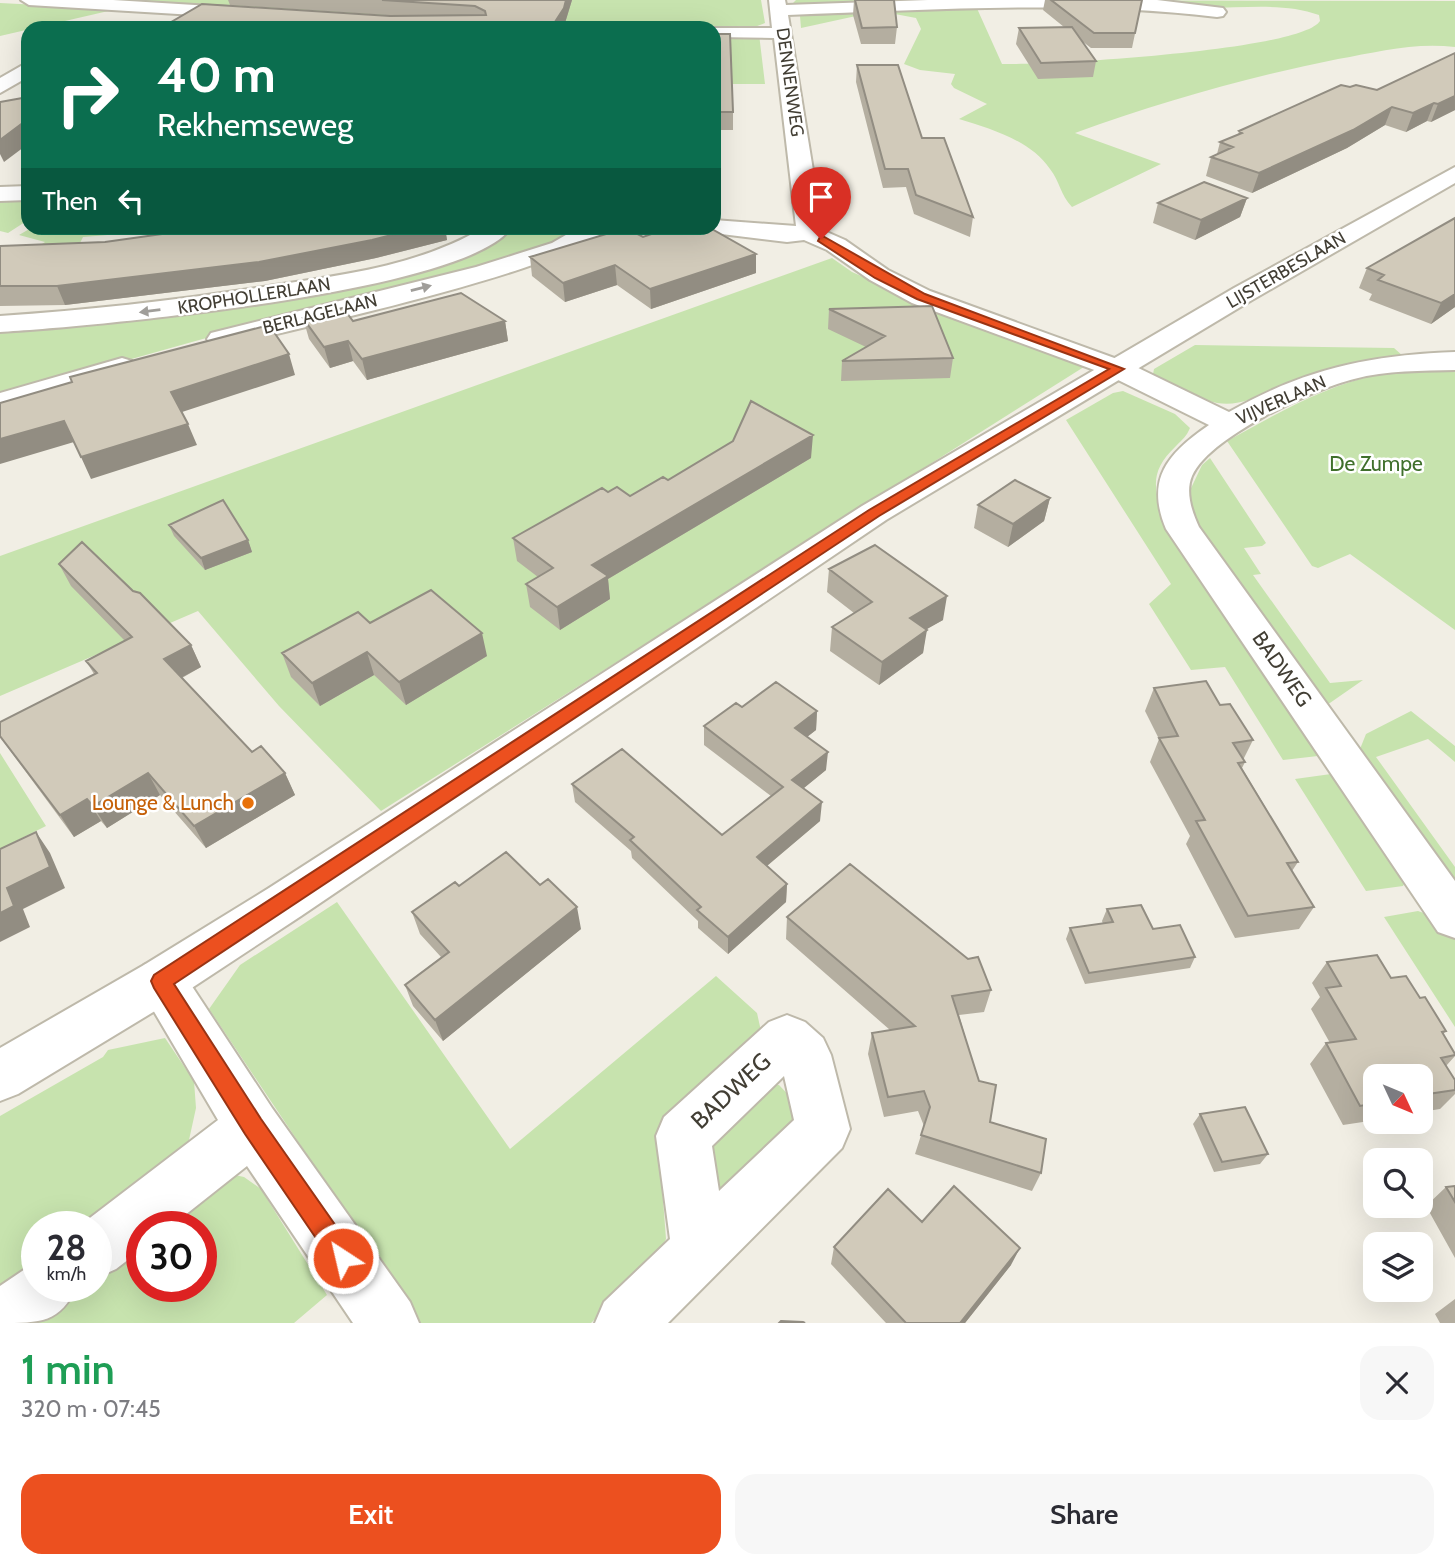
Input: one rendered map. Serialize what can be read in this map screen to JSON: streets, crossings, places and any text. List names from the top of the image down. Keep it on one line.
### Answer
{"streets":{"street":["DENNENWEG","LIJSTERBESLAAN","KROPHOLLERLAAN","BERLAGELAAN","VIJVERLAAN","BADWEG"]},"crossings":[["LIJSTERBESLAAN","VIJVERLAAN"],["VIJVERLAAN","BADWEG"]],"parks":["De Zumpe"],"places":["Lounge & Lunch"],"north":"bottom right","page":{"turn":["40 m","Rekhemseweg"],"then":"Then","speed":"28 km/h","limit":"30","heading":["1 min","320 m · 07:45"],"buttons":["Exit","Share"]}}
